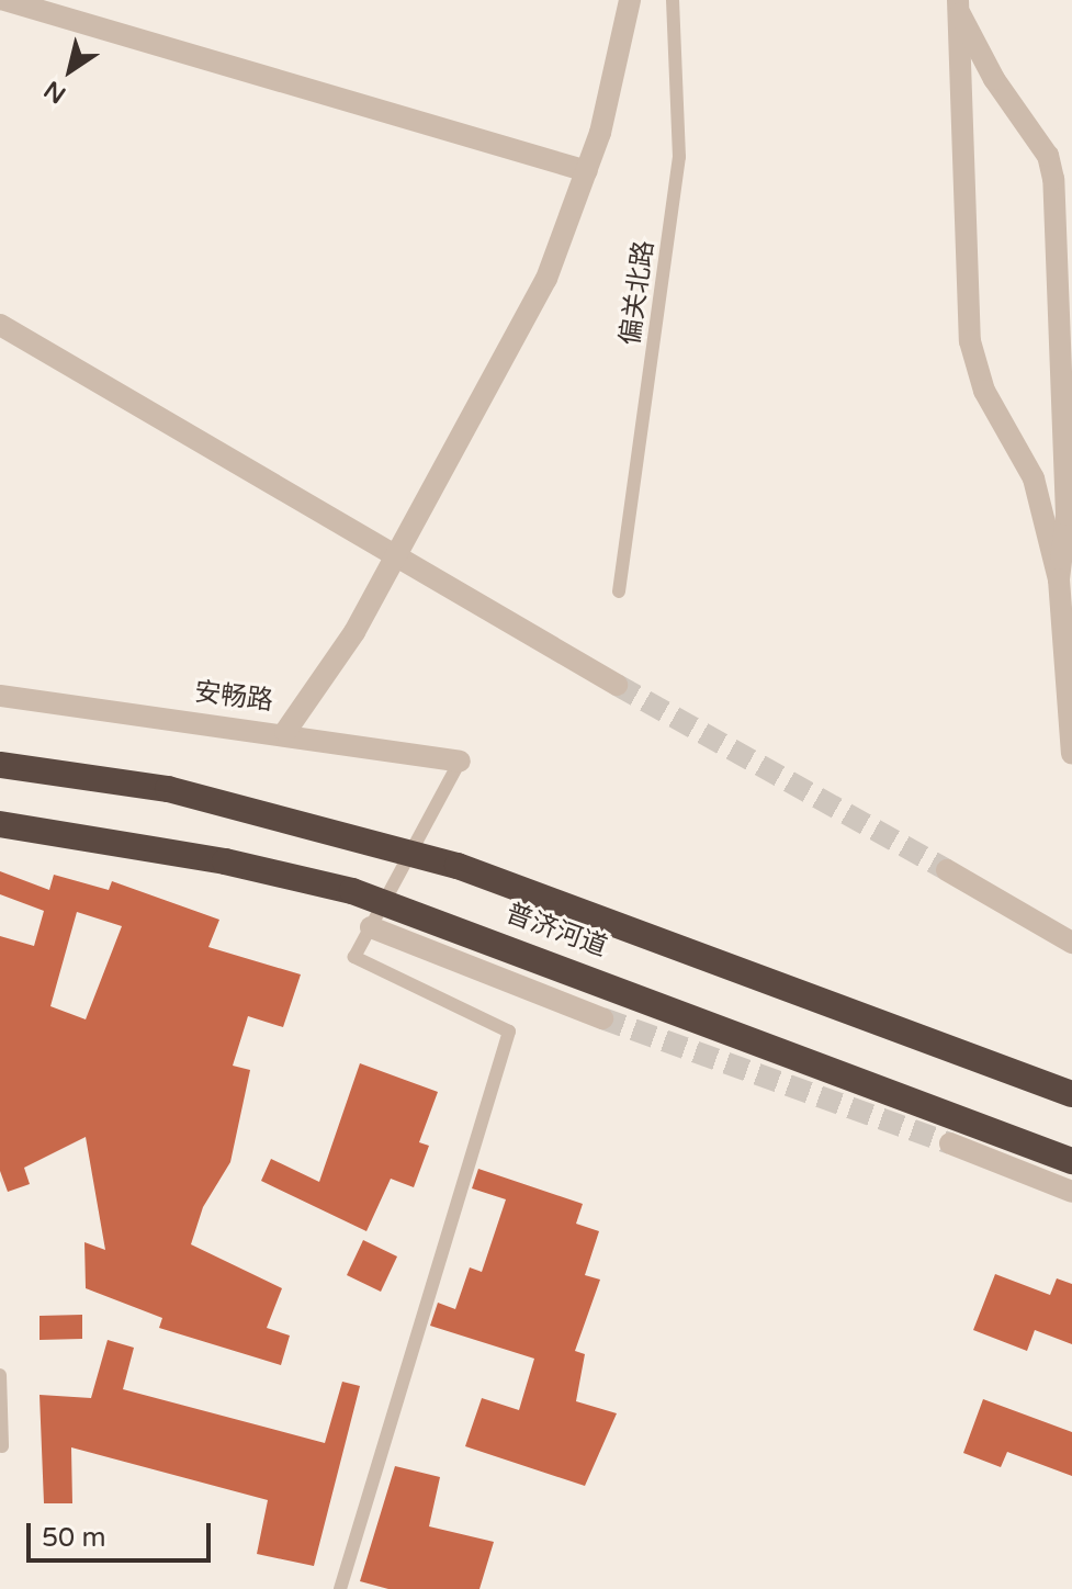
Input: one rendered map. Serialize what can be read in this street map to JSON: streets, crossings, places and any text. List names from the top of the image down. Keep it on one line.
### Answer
{"streets":{"highway":["普济河道"],"street":["安畅路"],"lane":["偏关北路"]},"scale_bar":"50 m","north":"bottom left"}
